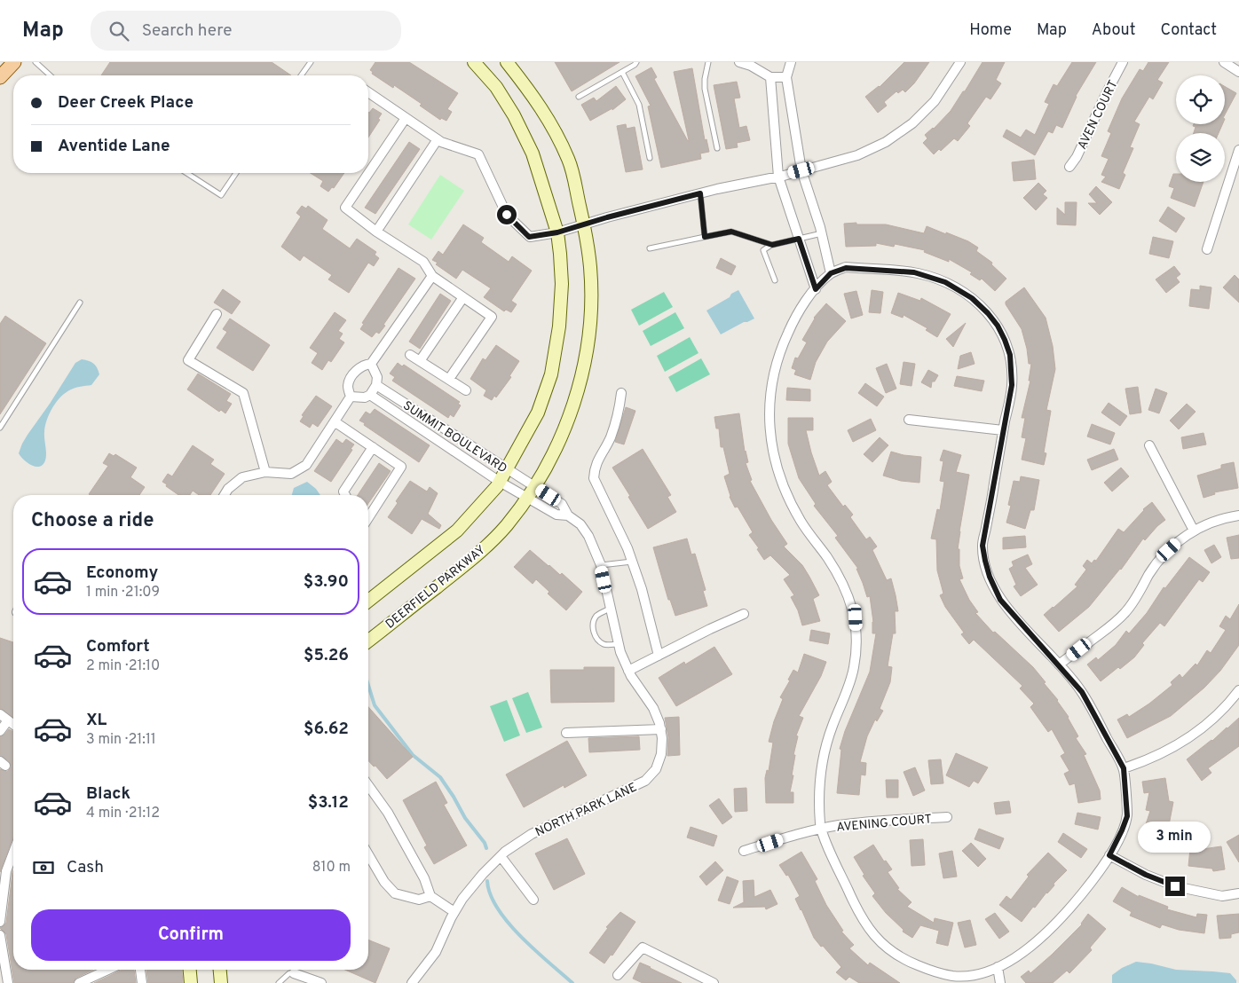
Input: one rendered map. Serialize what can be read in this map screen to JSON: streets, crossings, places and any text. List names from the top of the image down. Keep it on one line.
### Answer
{"streets":{"main road":["DEERFIELD PARKWAY"],"street":["AVEN COURT","SUMMIT BOULEVARD","NORTH PARK LANE","AVENING COURT"]},"crossings":[["SUMMIT BOULEVARD","DEERFIELD PARKWAY"],["SUMMIT BOULEVARD","NORTH PARK LANE"],["DEERFIELD PARKWAY","NORTH PARK LANE"]],"page":{"header":"Map","search":"Search here","nav":["Home","Map","About","Contact"],"banner":["Deer Creek Place","Aventide Lane"],"heading":"Choose a ride","list":[{"name":"Economy","note":"1 min · 21:09","value":"$3.90"},{"name":"Comfort","note":"2 min · 21:10","value":"$5.26"},{"name":"XL","note":"3 min · 21:11","value":"$6.62"},{"name":"Black","note":"4 min · 21:12","value":"$3.12"}],"bubble":"3 min","pay":["Cash","810 m"],"buttons":"Confirm"}}
